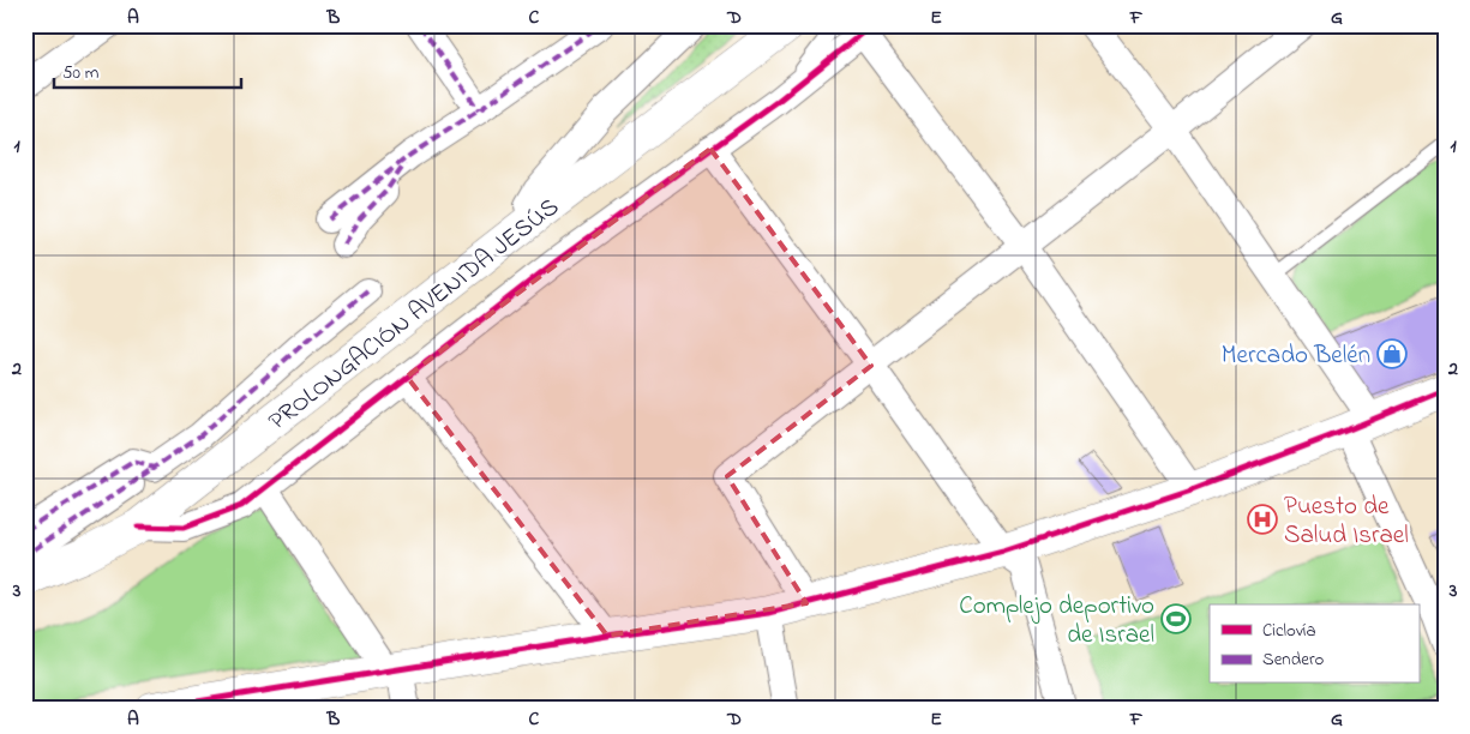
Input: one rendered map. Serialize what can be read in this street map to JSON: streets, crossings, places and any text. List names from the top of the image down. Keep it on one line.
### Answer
{"streets":{"street":["PROLONGACIÓN AVENIDA JESÚS"]},"places":{"shop":["Mercado Belén"],"hospital":["Puesto de Salud Israel"],"sports":["Complejo deportivo de Israel"]},"legend":["Ciclovía","Sendero"],"scale_bar":"50 m","grid":{"columns":["A","B","C","D","E","F","G"],"rows":["1","2","3"]}}
